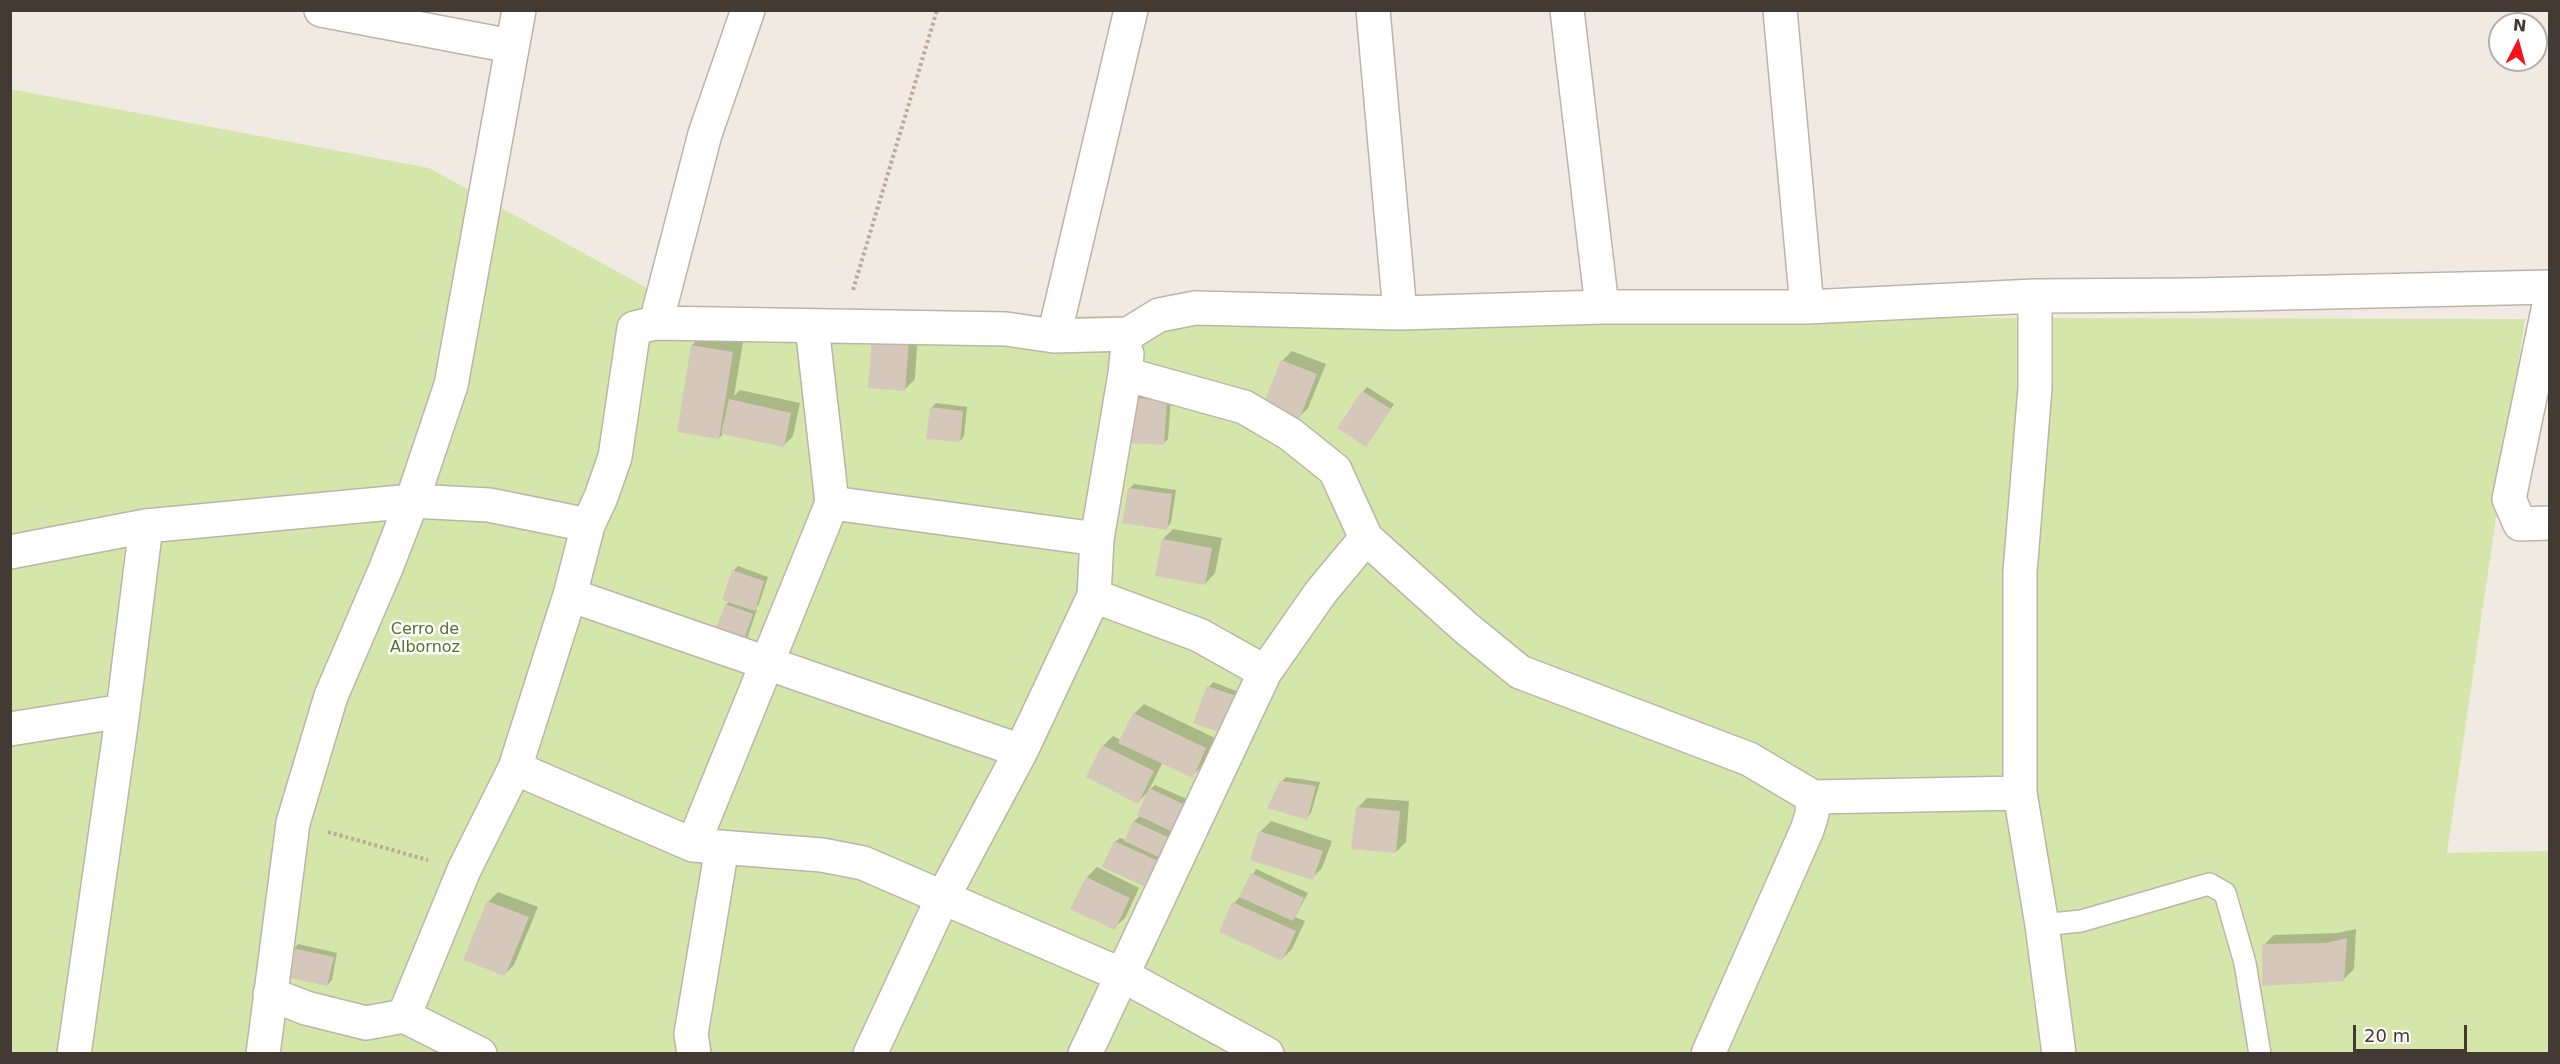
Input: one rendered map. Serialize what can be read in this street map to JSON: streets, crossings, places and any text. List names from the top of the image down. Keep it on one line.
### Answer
{"parks":["Cerro de Albornoz"],"scale_bar":"20 m","north":"top"}
